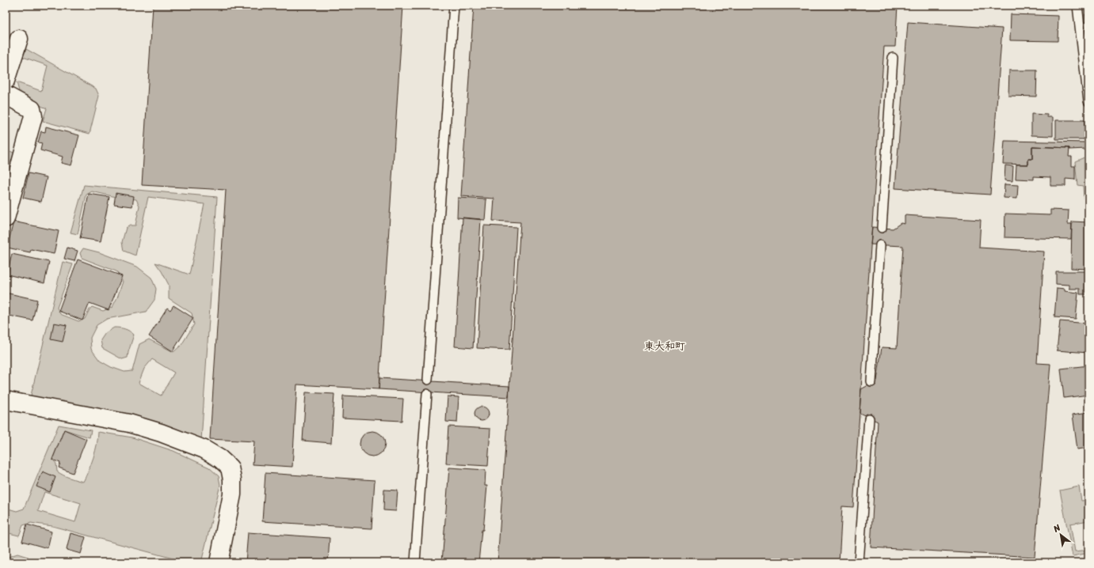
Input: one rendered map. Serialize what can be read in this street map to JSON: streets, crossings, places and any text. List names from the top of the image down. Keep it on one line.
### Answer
{"districts":["東大和町"],"north":"top left"}
